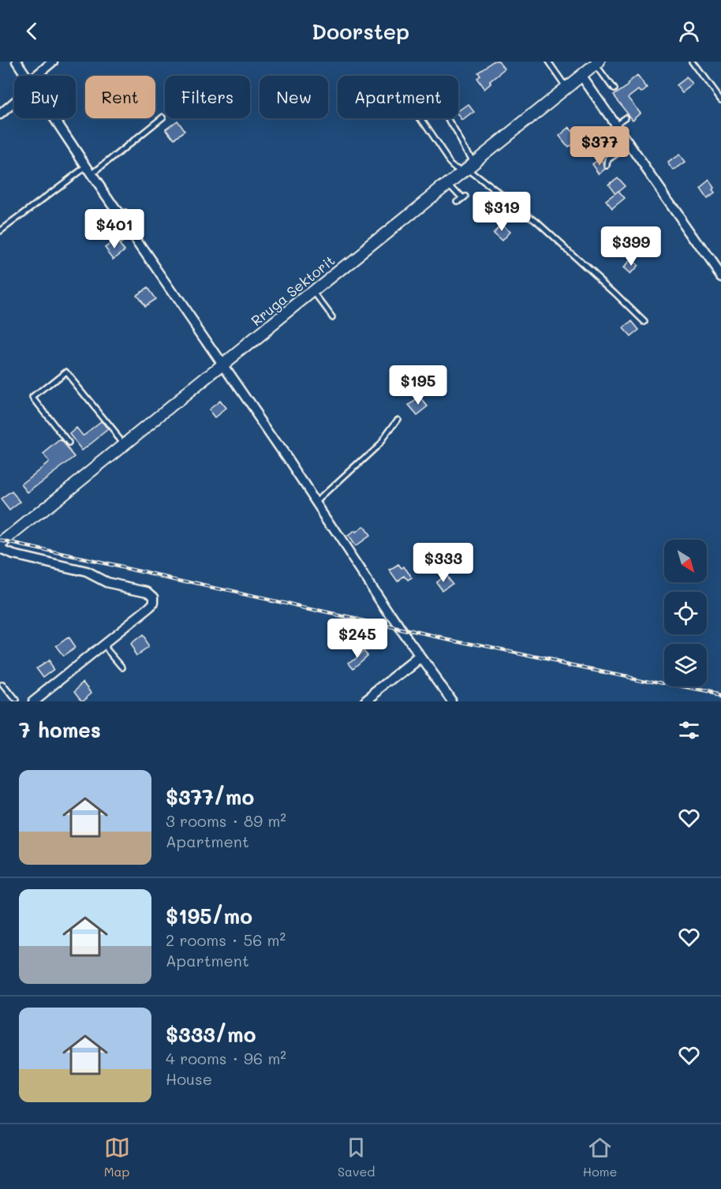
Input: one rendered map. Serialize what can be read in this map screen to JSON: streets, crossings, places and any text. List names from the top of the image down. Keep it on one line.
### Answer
{"streets":{"street":["Rruga Sektorit"]},"north":"bottom right","page":{"header":"Doorstep","chip":["Buy","Rent","Filters","New","Apartment"],"price":["$377","$319","$401","$399","$195","$333","$245"],"heading":"7 homes","list":[{"name":"$377/mo","note":"3 rooms · 89 m² · Apartment"},{"name":"$195/mo","note":"2 rooms · 56 m² · Apartment"},{"name":"$333/mo","note":"4 rooms · 96 m² · House"}],"tabs":["Map","Saved","Home"]}}
